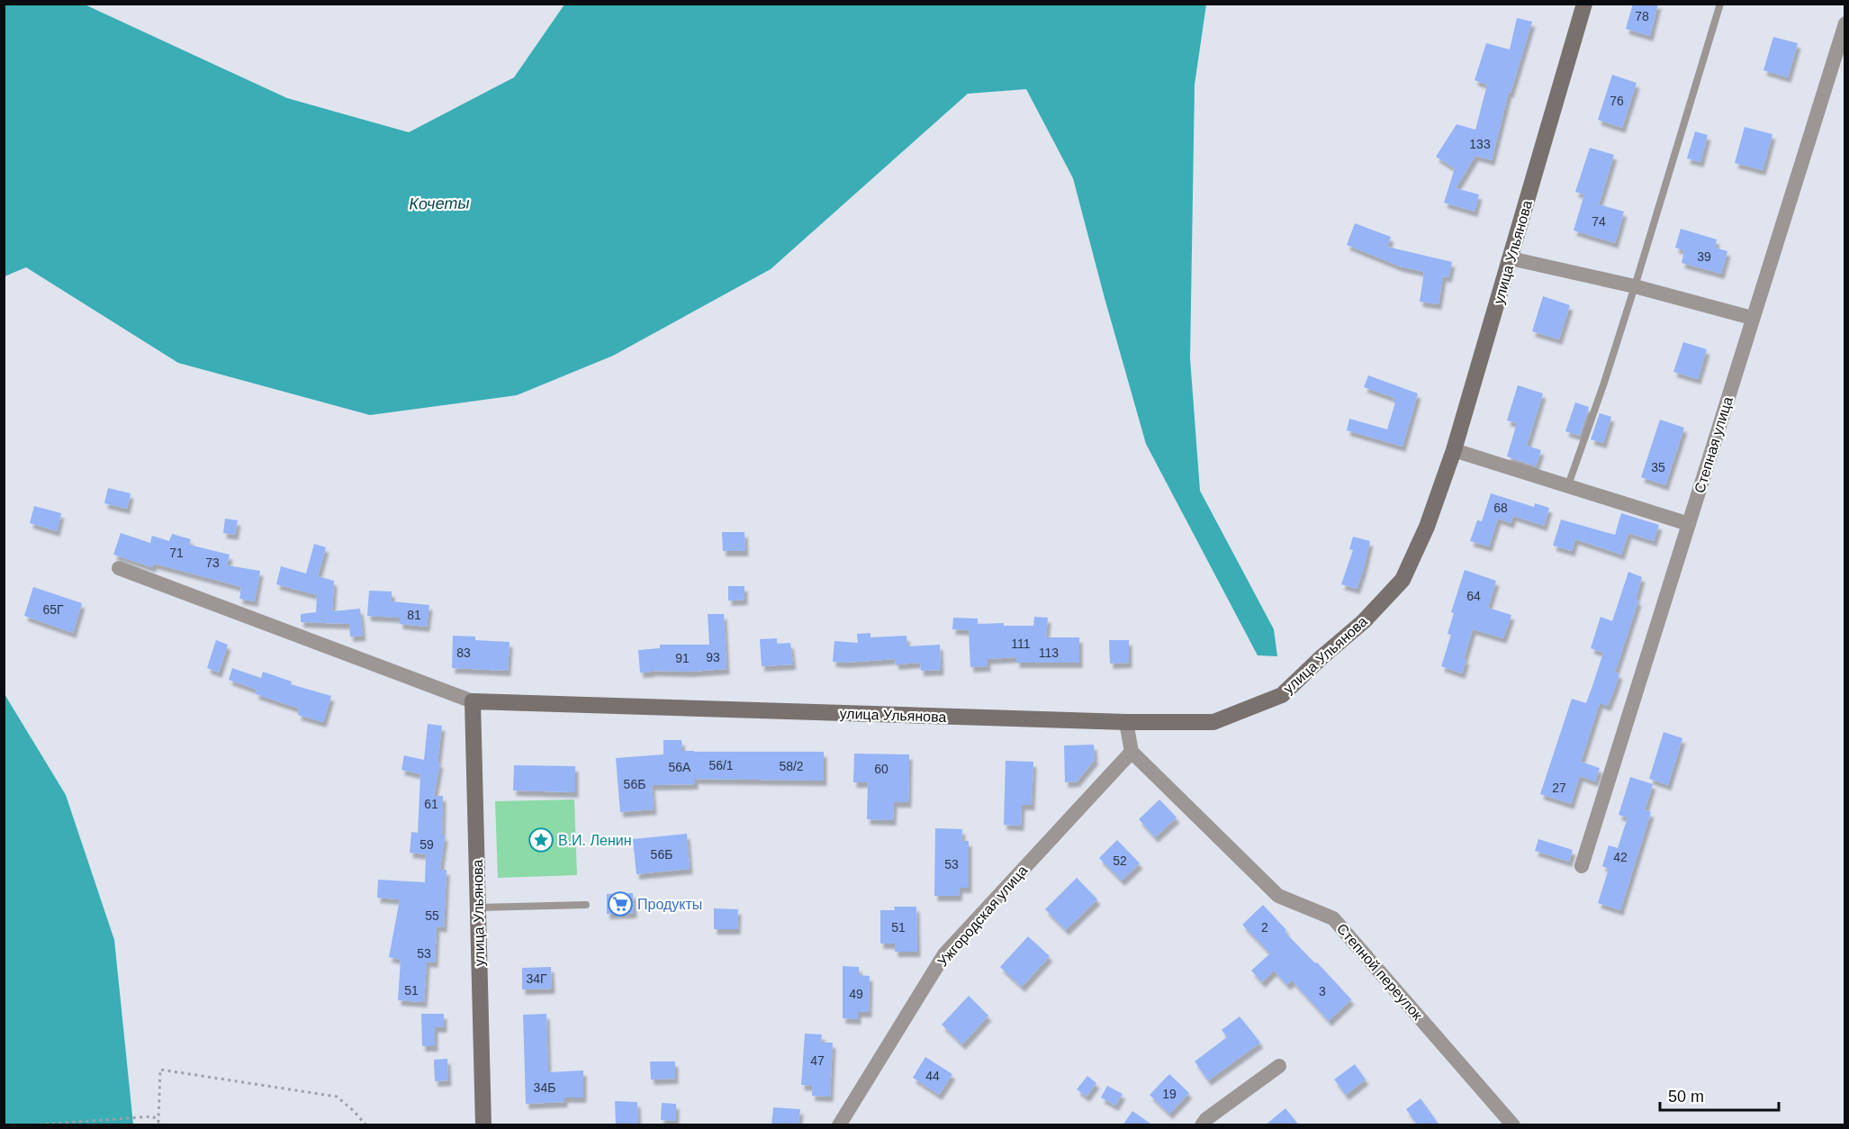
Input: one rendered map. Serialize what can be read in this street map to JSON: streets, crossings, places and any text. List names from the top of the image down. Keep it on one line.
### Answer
{"streets":{"street":["улица Ульянова","Степная улица","Ужгородская улица","Степной переулок"]},"crossings":[["Ужгородская улица","Степной переулок"]],"water":["Кочеты"],"places":{"place":["В.И. Ленин"],"supermarket":["Продукты"]},"house_numbers":["78","76","133","74","39","35","68","71","73","64","65Г","81","111","83","113","93","91","56/1","58/2","56А","60","56Б","27","61","59","56Б","42","52","53","55","51","2","53","34Г","51","3","49","47","44","34Б","19"],"scale_bar":"50 m"}
